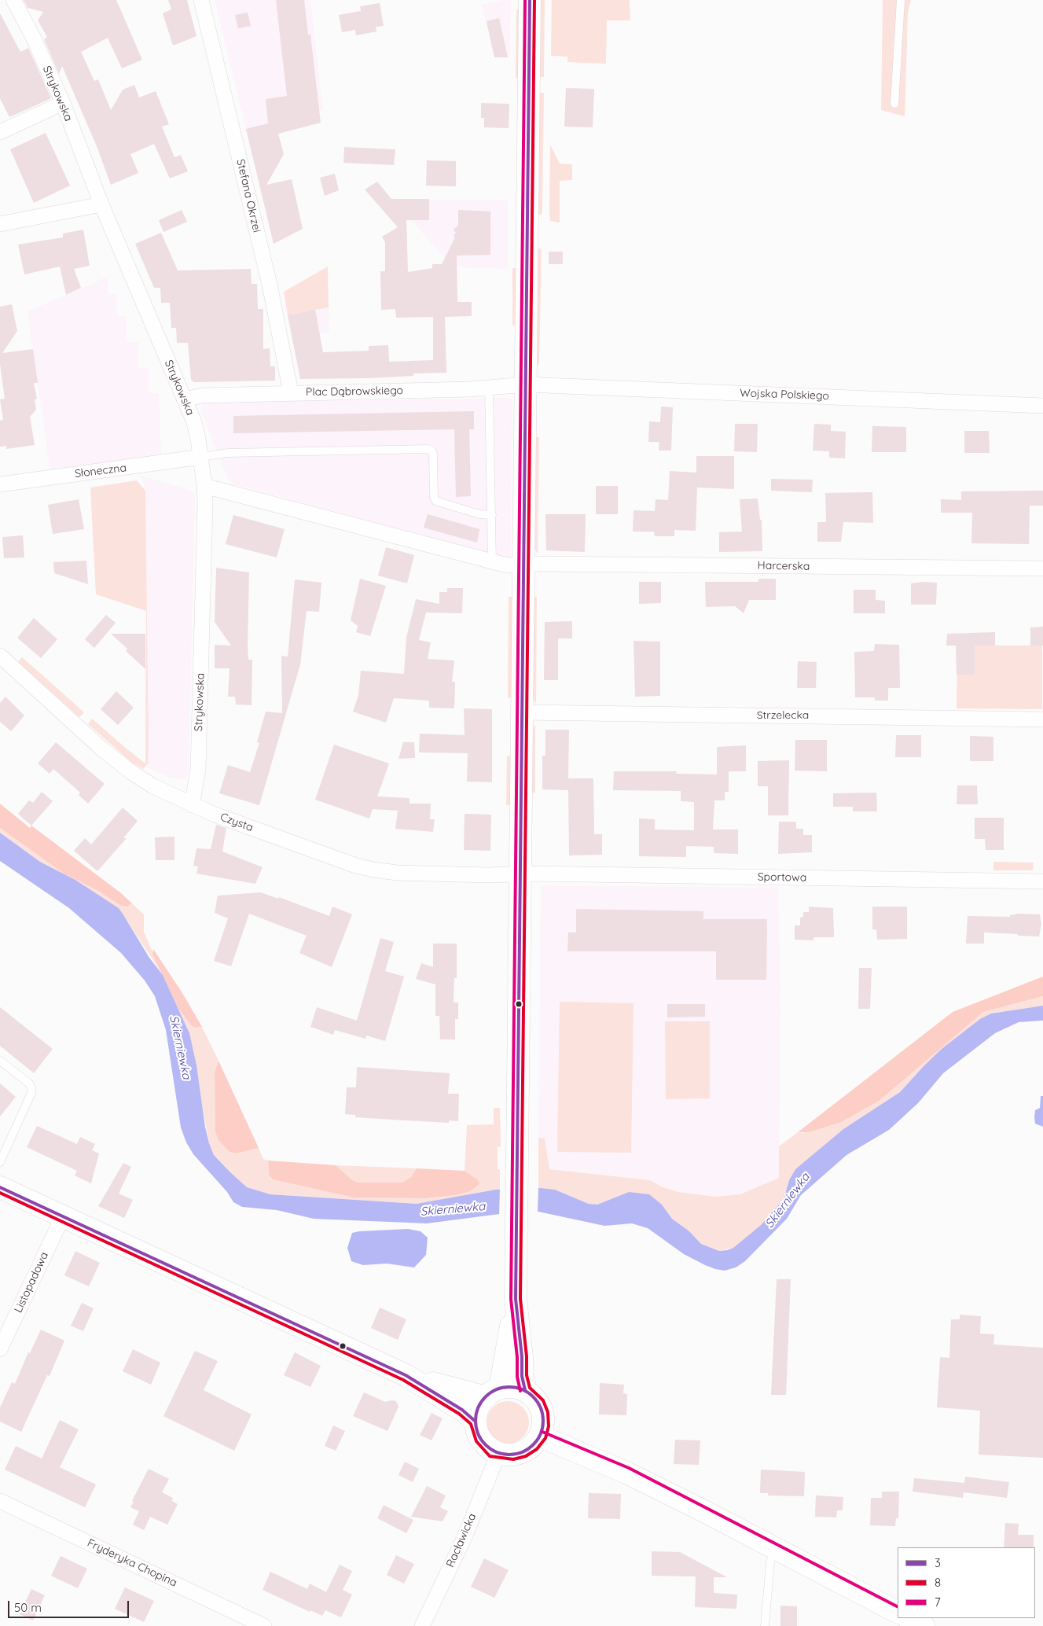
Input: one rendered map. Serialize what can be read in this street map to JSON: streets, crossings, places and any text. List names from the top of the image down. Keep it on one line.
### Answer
{"streets":{"street":["Strykowska","Stefana Okrzei","Plac Dąbrowskiego","Wojska Polskiego","Słoneczna","Harcerska","Strzelecka","Czysta","Sportowa","Listopadowa","Racławicka","Fryderyka Chopina"]},"crossings":[["Strykowska","Plac Dąbrowskiego"],["Strykowska","Słoneczna"],["Strykowska","Czysta"],["Stefana Okrzei","Plac Dąbrowskiego"],["Plac Dąbrowskiego","Wojska Polskiego"],["Czysta","Sportowa"]],"water":["Skierniewka"],"lines":["transit line 3","transit line 8","transit line 7"],"legend":["3","8","7"],"scale_bar":"50 m"}
